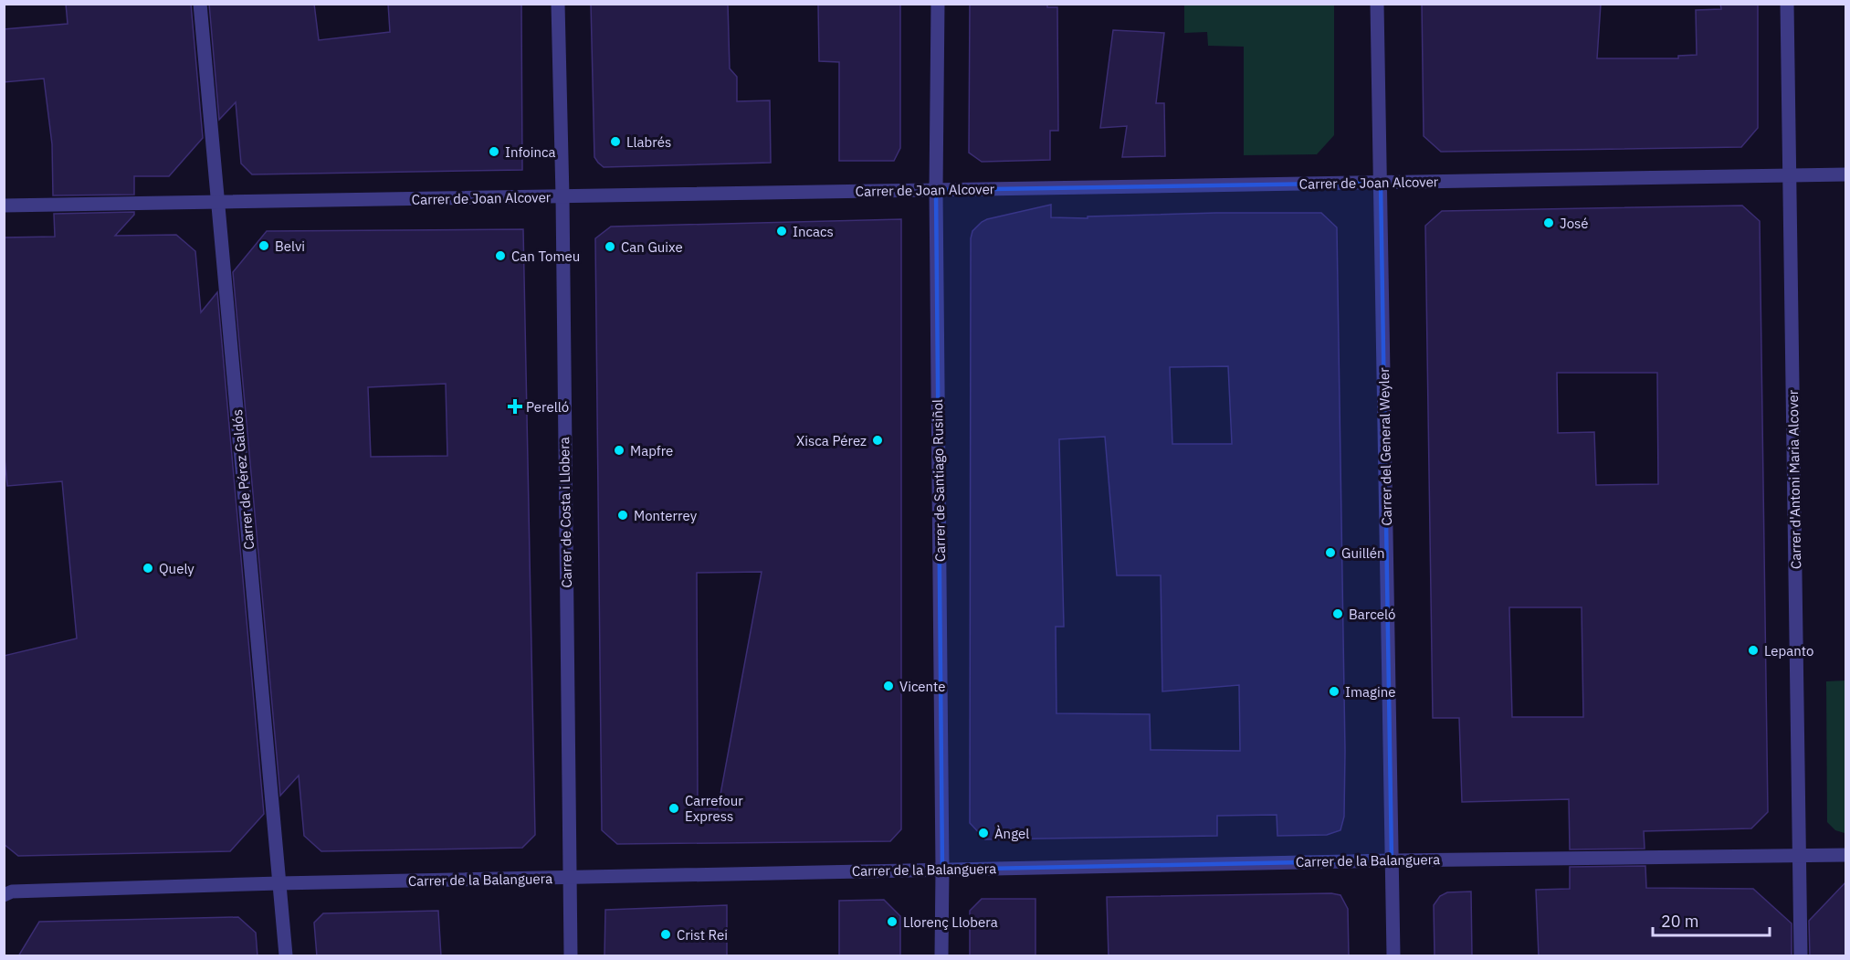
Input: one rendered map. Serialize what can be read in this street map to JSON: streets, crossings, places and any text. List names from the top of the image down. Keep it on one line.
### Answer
{"streets":{"street":["Carrer de Joan Alcover","Carrer del General Weyler","Carrer de Pérez Galdós","Carrer d'Antoni Maria Alcover","Carrer de Santiago Rusiñol","Carrer de Costa i Llobera","Carrer de la Balanguera"]},"crossings":[["Carrer de Joan Alcover","Carrer del General Weyler"],["Carrer de Joan Alcover","Carrer de Pérez Galdós"],["Carrer de Joan Alcover","Carrer d'Antoni Maria Alcover"],["Carrer de Joan Alcover","Carrer de Santiago Rusiñol"],["Carrer de Joan Alcover","Carrer de Costa i Llobera"],["Carrer del General Weyler","Carrer de la Balanguera"],["Carrer de Pérez Galdós","Carrer de la Balanguera"],["Carrer d'Antoni Maria Alcover","Carrer de la Balanguera"],["Carrer de Santiago Rusiñol","Carrer de la Balanguera"],["Carrer de Costa i Llobera","Carrer de la Balanguera"]],"places":{"other":["Llabrés","Infoinca","José","Incacs","Belvi","Can Guixe","Can Tomeu","Xisca Pérez","Mapfre","Monterrey","Guillén","Quely","Barceló","Lepanto","Vicente","Imagine","Carrefour Express","Àngel","Llorenç Llobera","Crist Rei"],"health":["Perelló"]},"scale_bar":"20 m"}
